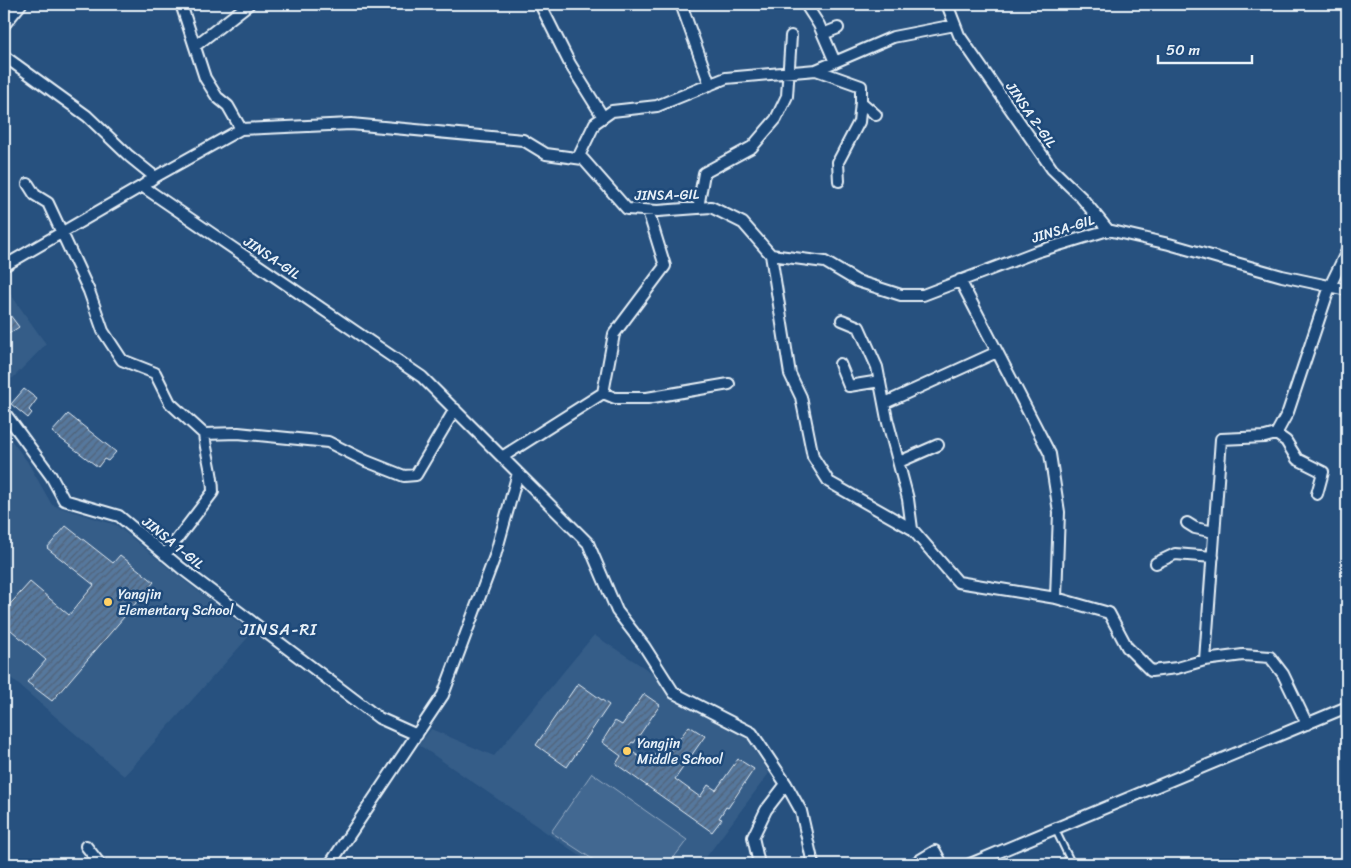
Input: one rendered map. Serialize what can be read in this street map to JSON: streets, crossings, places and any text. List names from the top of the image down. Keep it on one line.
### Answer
{"streets":{"street":["JINSA 2-GIL","JINSA-GIL","JINSA 1-GIL"]},"crossings":[["JINSA 2-GIL","JINSA-GIL"]],"districts":["JINSA-RI"],"places":["Yangjin Elementary School","Yangjin Middle School"],"scale_bar":"50 m"}
